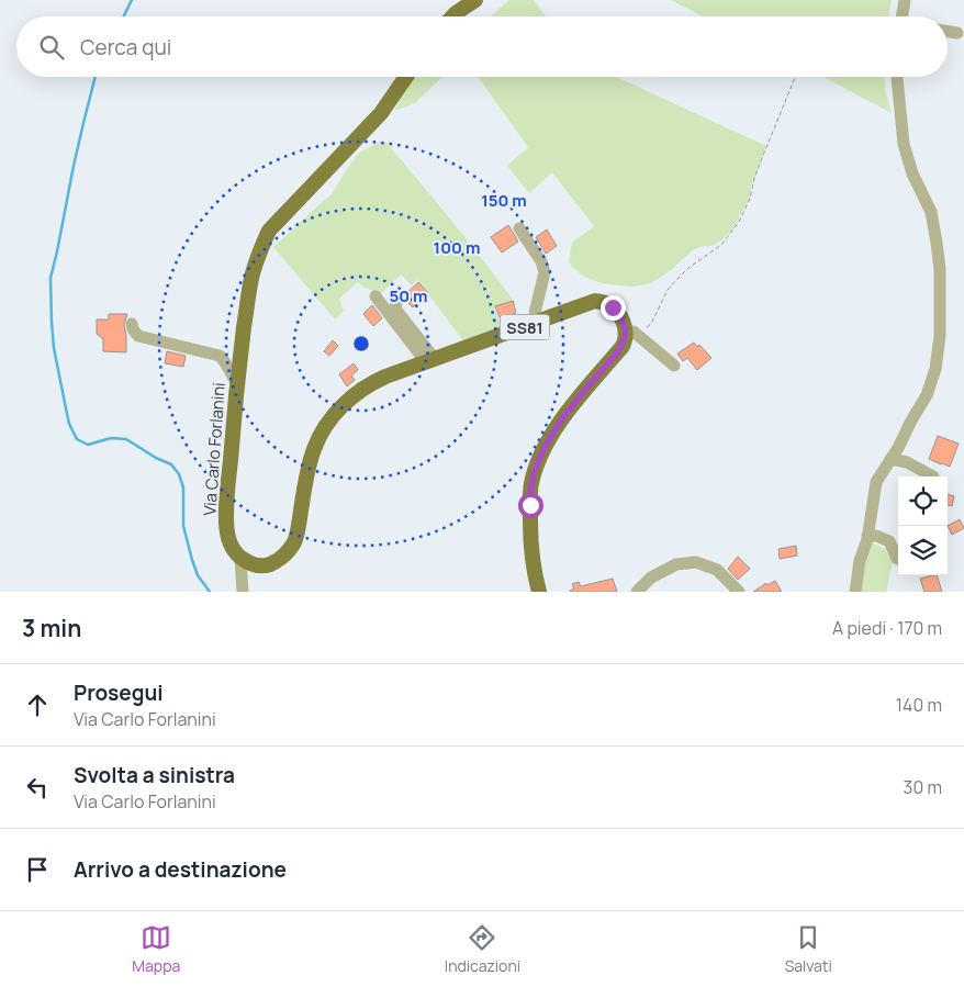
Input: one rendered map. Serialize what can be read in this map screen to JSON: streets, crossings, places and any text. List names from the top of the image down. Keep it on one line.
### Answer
{"streets":{"main road":["SS81","Via Carlo Forlanini"]},"crossings":[["SS81","Via Carlo Forlanini"]],"page":{"search":"Cerca qui","heading":["3 min","A piedi · 170 m"],"list":[["Prosegui","Via Carlo Forlanini","140 m"],["Svolta a sinistra","Via Carlo Forlanini","30 m"],"Arrivo a destinazione"],"nav":["Mappa","Indicazioni","Salvati"]},"rings":["150 m","100 m","50 m"]}
